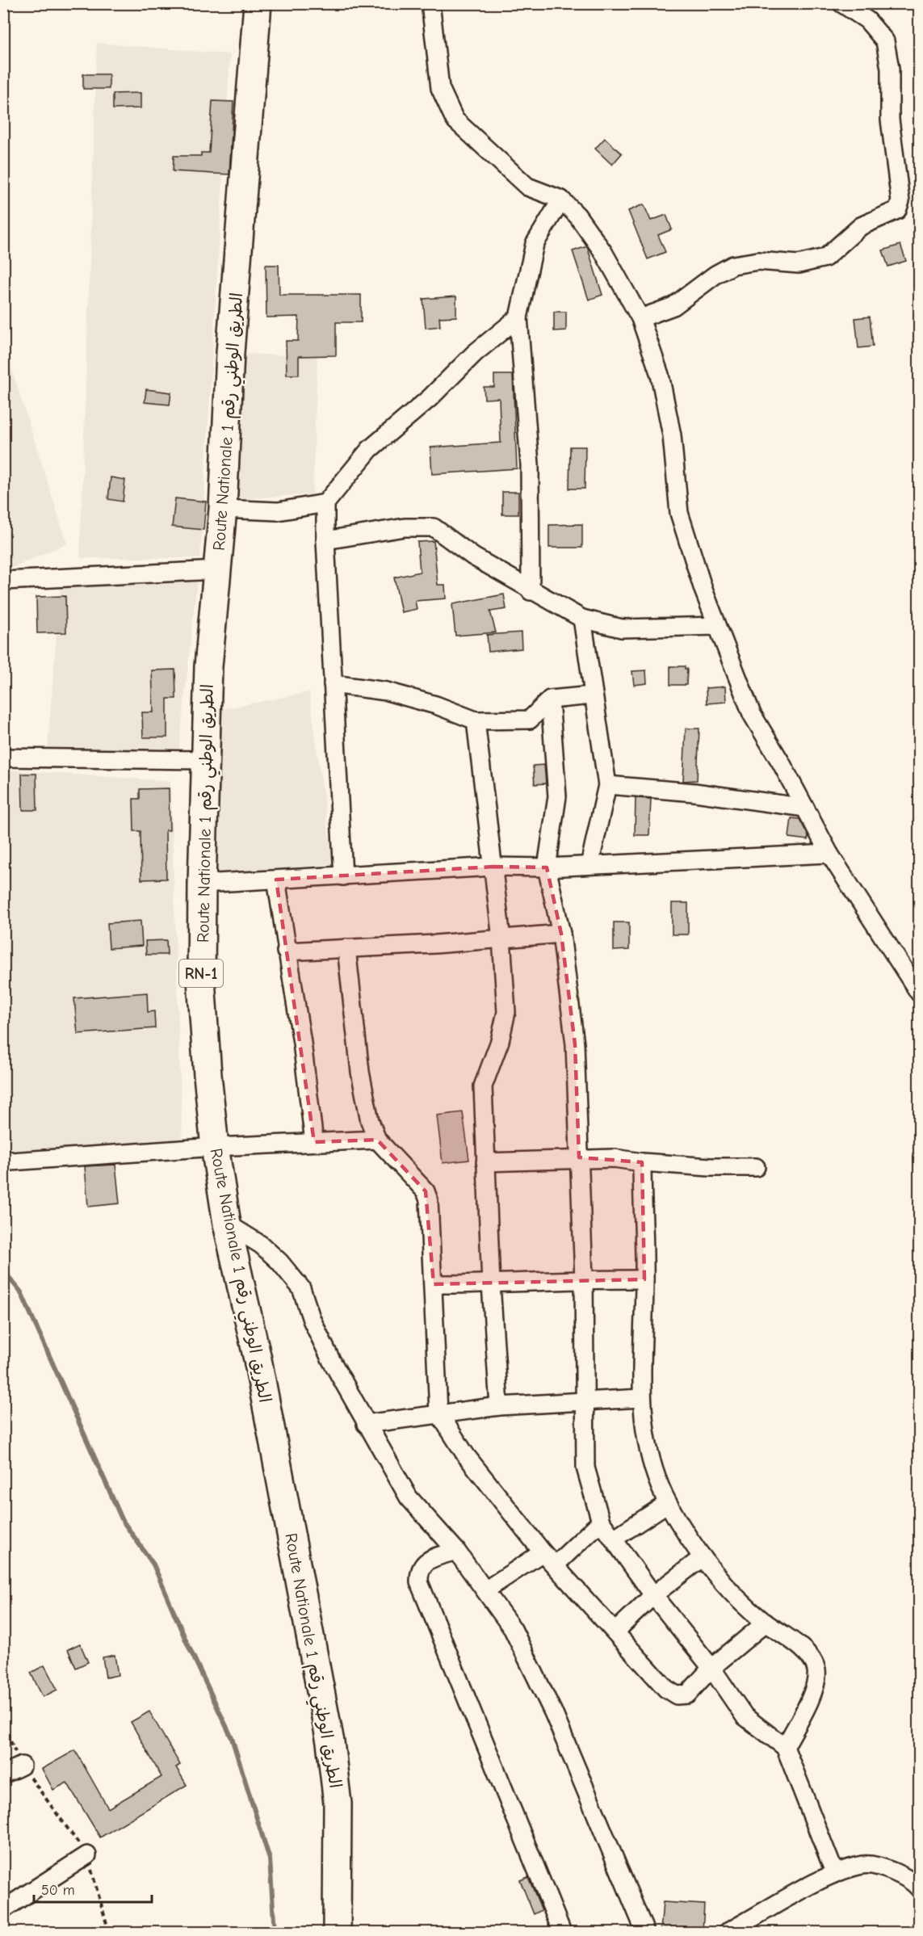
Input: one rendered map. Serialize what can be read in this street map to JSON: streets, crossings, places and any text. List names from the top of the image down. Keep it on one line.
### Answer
{"streets":{"highway":["Route Nationale الطريق الوطني رقم 1","RN-1"]},"scale_bar":"50 m"}
